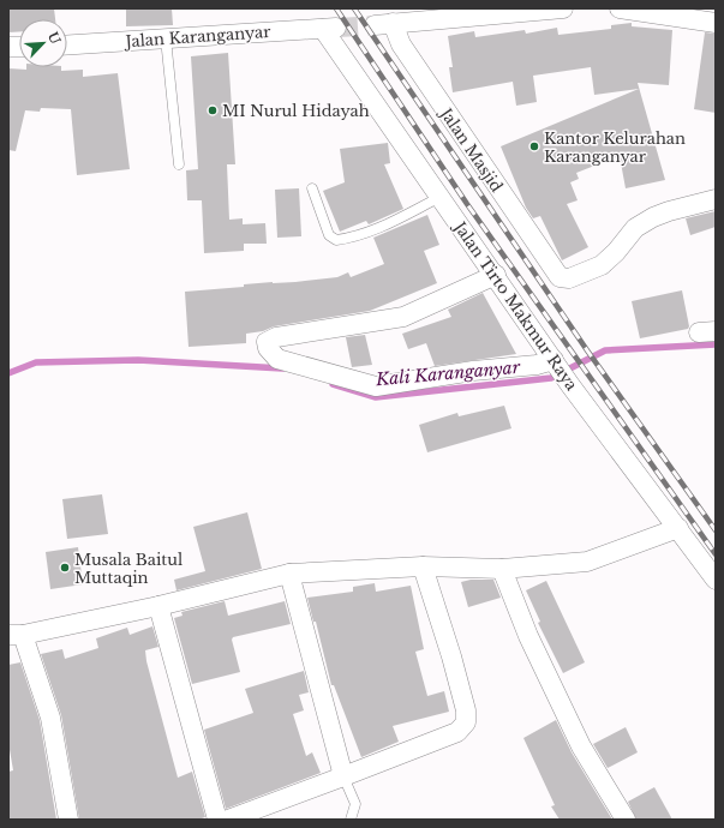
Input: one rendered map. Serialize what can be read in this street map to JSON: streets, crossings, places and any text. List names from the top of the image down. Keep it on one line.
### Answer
{"streets":{"street":["Jalan Karanganyar","Jalan Masjid","Jalan Tirto Makmur Raya"]},"crossings":[["Jalan Karanganyar","Jalan Tirto Makmur Raya"]],"water":["Kali Karanganyar"],"places":["MI Nurul Hidayah","Kantor Kelurahan Karanganyar","Musala Baitul Muttaqin"],"north":"top right"}
